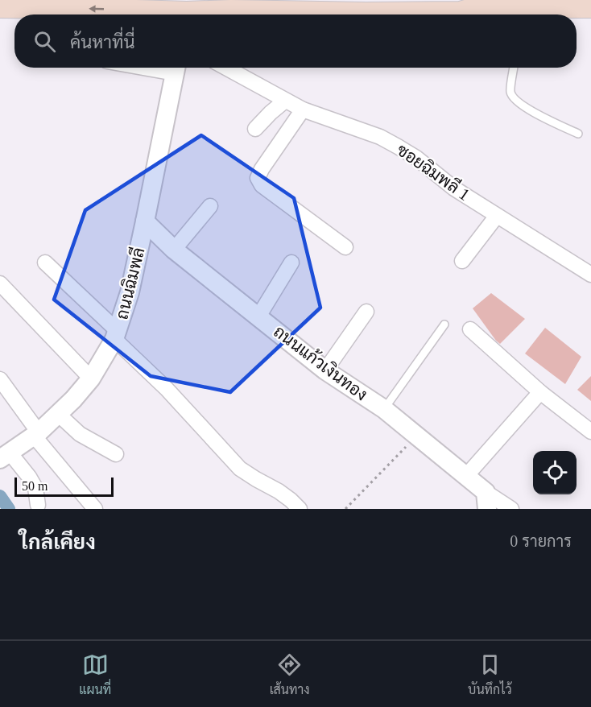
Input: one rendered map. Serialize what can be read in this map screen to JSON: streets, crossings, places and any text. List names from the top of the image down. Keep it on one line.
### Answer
{"streets":{"street":["ซอยฉิมพลี 1","ถนนฉิมพลี","ถนนแก้วเงินทอง"]},"crossings":[["ถนนฉิมพลี","ถนนแก้วเงินทอง"]],"scale_bar":"50 m","page":{"search":"ค้นหาที่นี่","scale":"50 m","heading":["ใกล้เคียง","0 รายการ"],"nav":["แผนที่","เส้นทาง","บันทึกไว้"]}}
